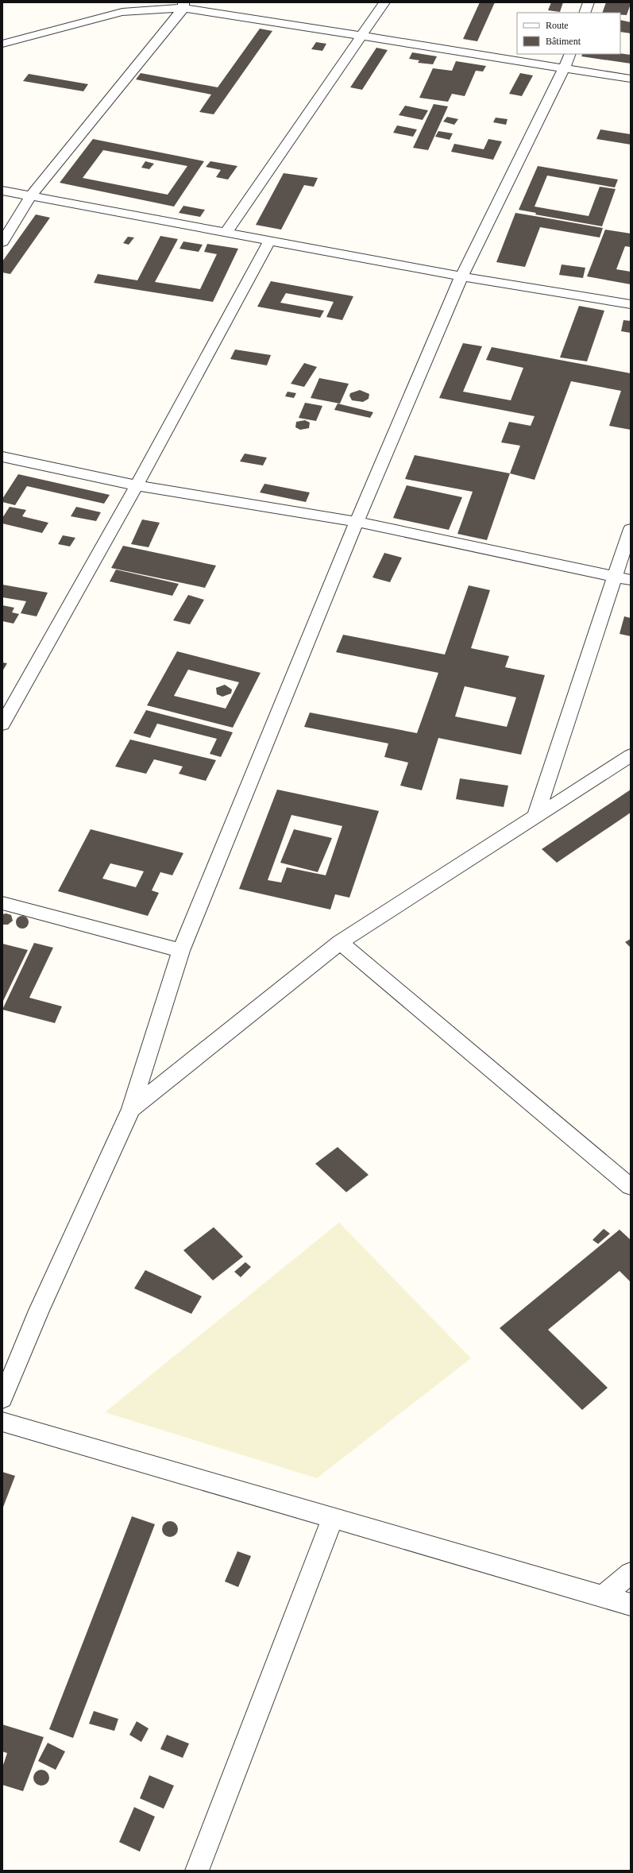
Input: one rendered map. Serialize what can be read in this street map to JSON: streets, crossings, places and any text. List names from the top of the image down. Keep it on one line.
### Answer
{"legend":["Route","Bâtiment"]}
